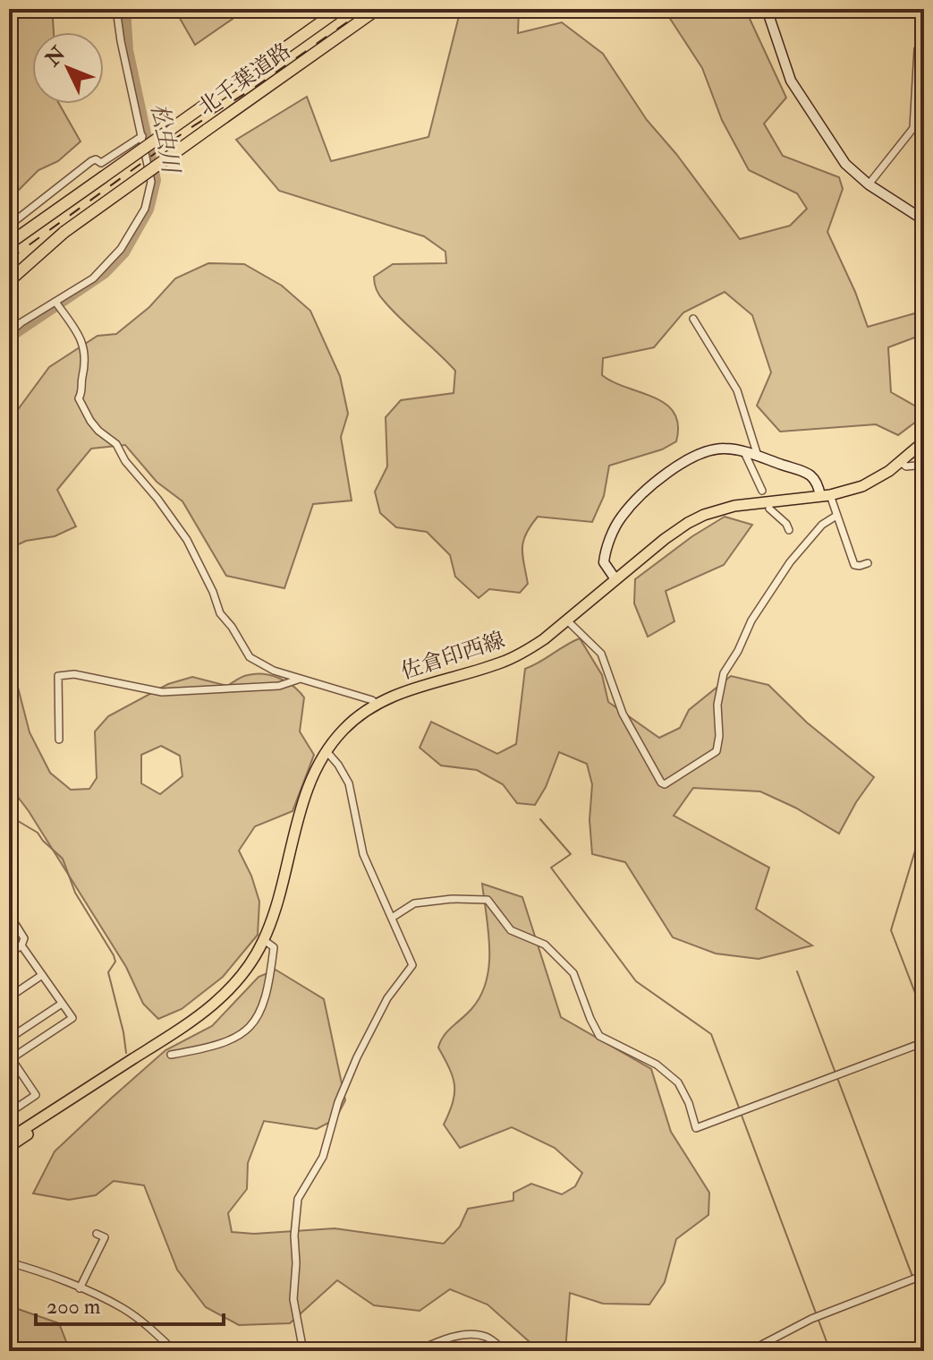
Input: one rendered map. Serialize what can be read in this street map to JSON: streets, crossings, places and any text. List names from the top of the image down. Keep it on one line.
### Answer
{"streets":{"highway":["北千葉道路"],"main road":["佐倉印西線"]},"water":["松虫川"],"scale_bar":"200 m","north":"top left"}
